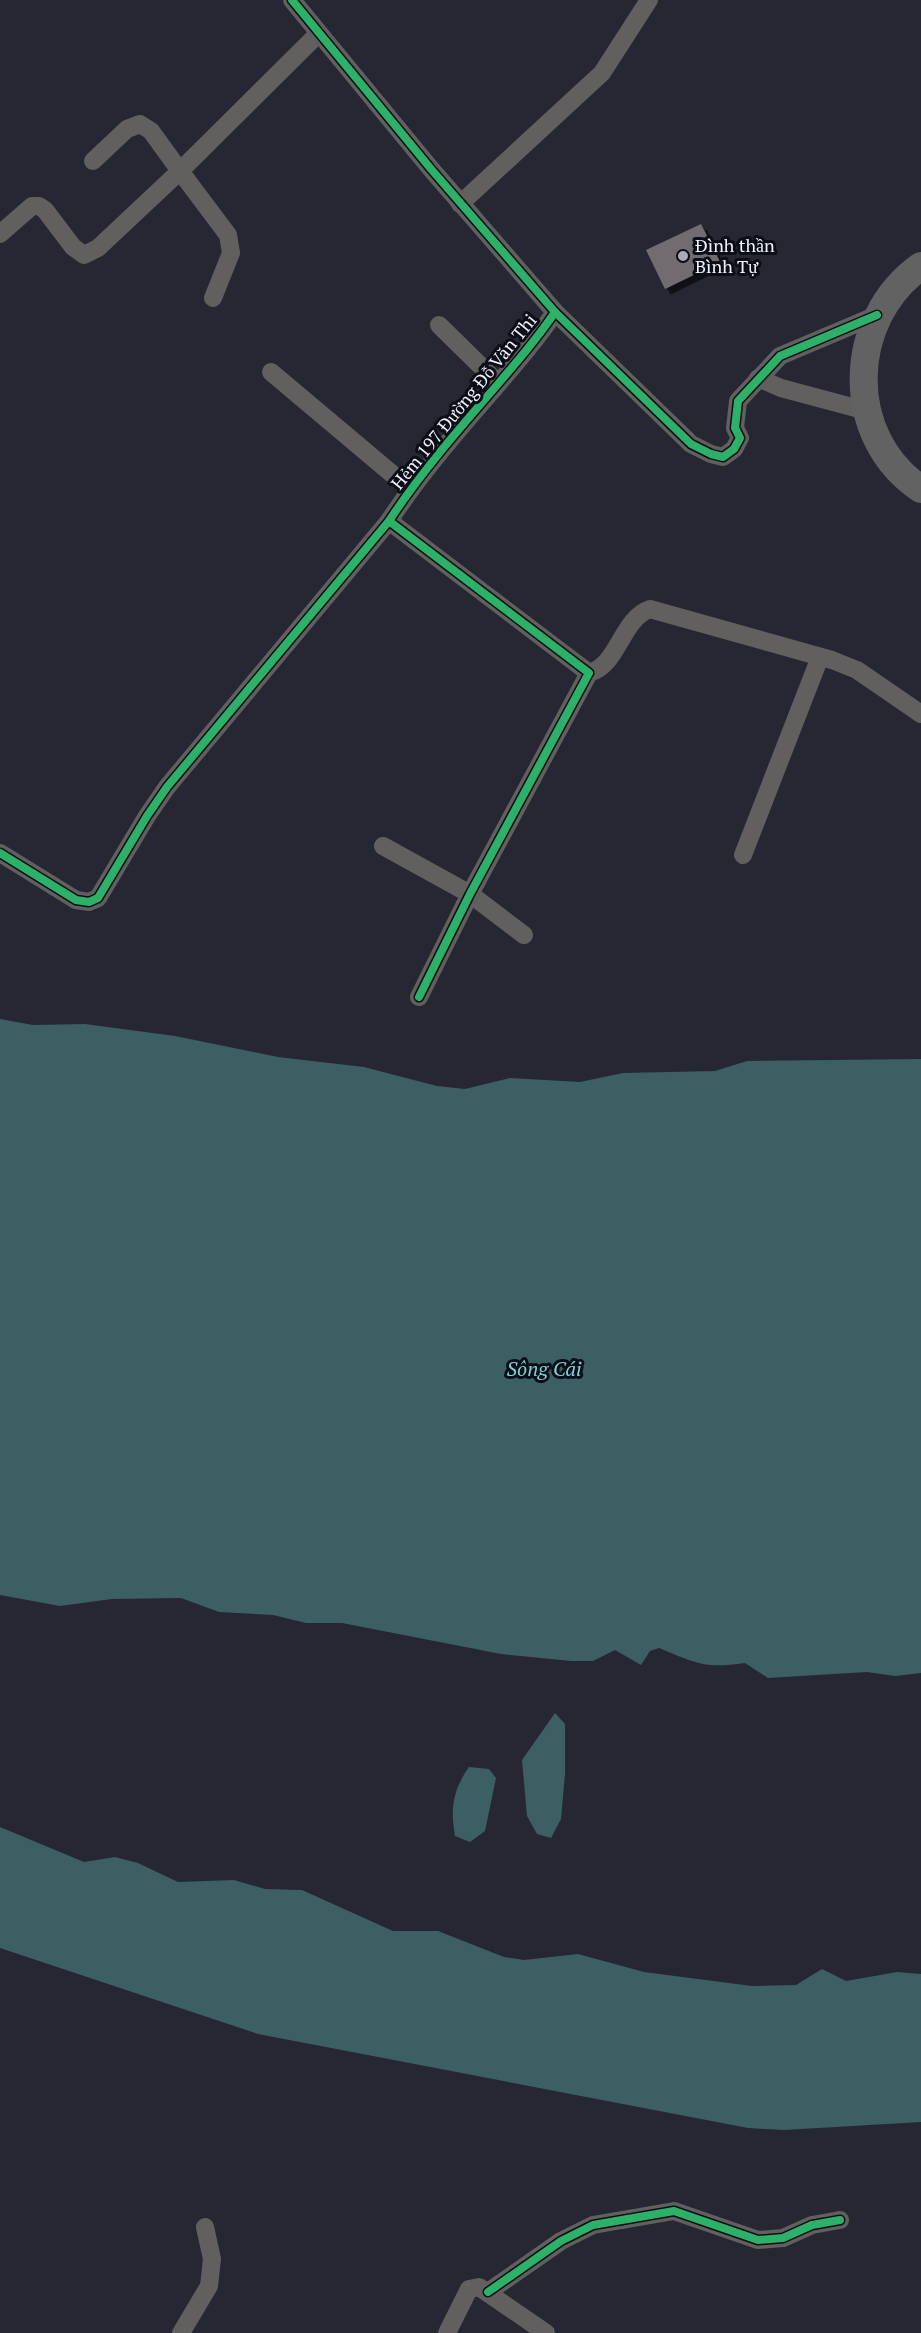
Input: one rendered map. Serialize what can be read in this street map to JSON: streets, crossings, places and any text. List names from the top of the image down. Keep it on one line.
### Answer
{"streets":{"street":["Hẻm 197 Đường Đỗ Văn Thi"]},"water":["Sông Cái"],"places":["Đình thần Bình Tự"]}
